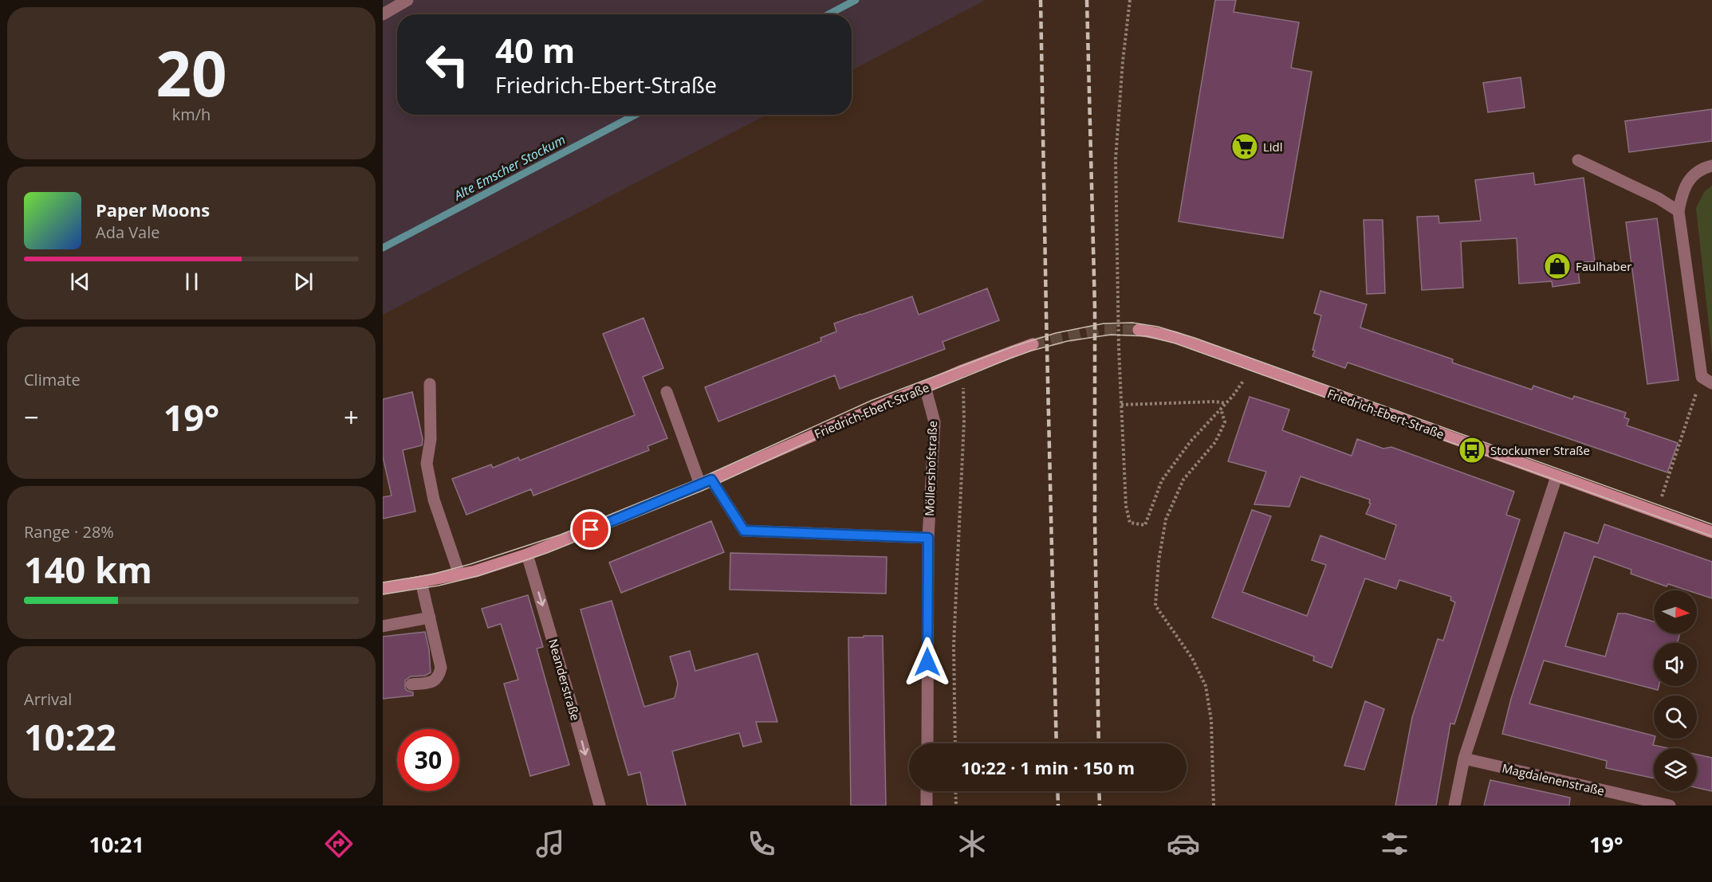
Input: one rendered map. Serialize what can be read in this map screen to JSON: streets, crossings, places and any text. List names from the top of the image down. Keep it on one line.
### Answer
{"streets":{"main road":["Friedrich-Ebert-Straße"],"street":["Möllershofstraße","Neanderstraße","Magdalenenstraße"]},"crossings":[["Friedrich-Ebert-Straße","Möllershofstraße"],["Friedrich-Ebert-Straße","Neanderstraße"]],"one_way":["Neanderstraße"],"water":["Alte Emscher Stockum"],"places":{"supermarket":["Lidl"],"shop":["Faulhaber"],"bus stop":["Stockumer Straße"]},"north":"right","page":{"tile":[["20","km/h"],"Climate",["Range · 28%","140 km"],["Arrival","10:22"]],"turn":["40 m","Friedrich-Ebert-Straße"],"song":["Paper Moons","Ada Vale"],"heat":["−","19°","+"],"limit":"30","trip":"10:22 · 1 min · 150 m","tabs":["10:21","19°"]}}
